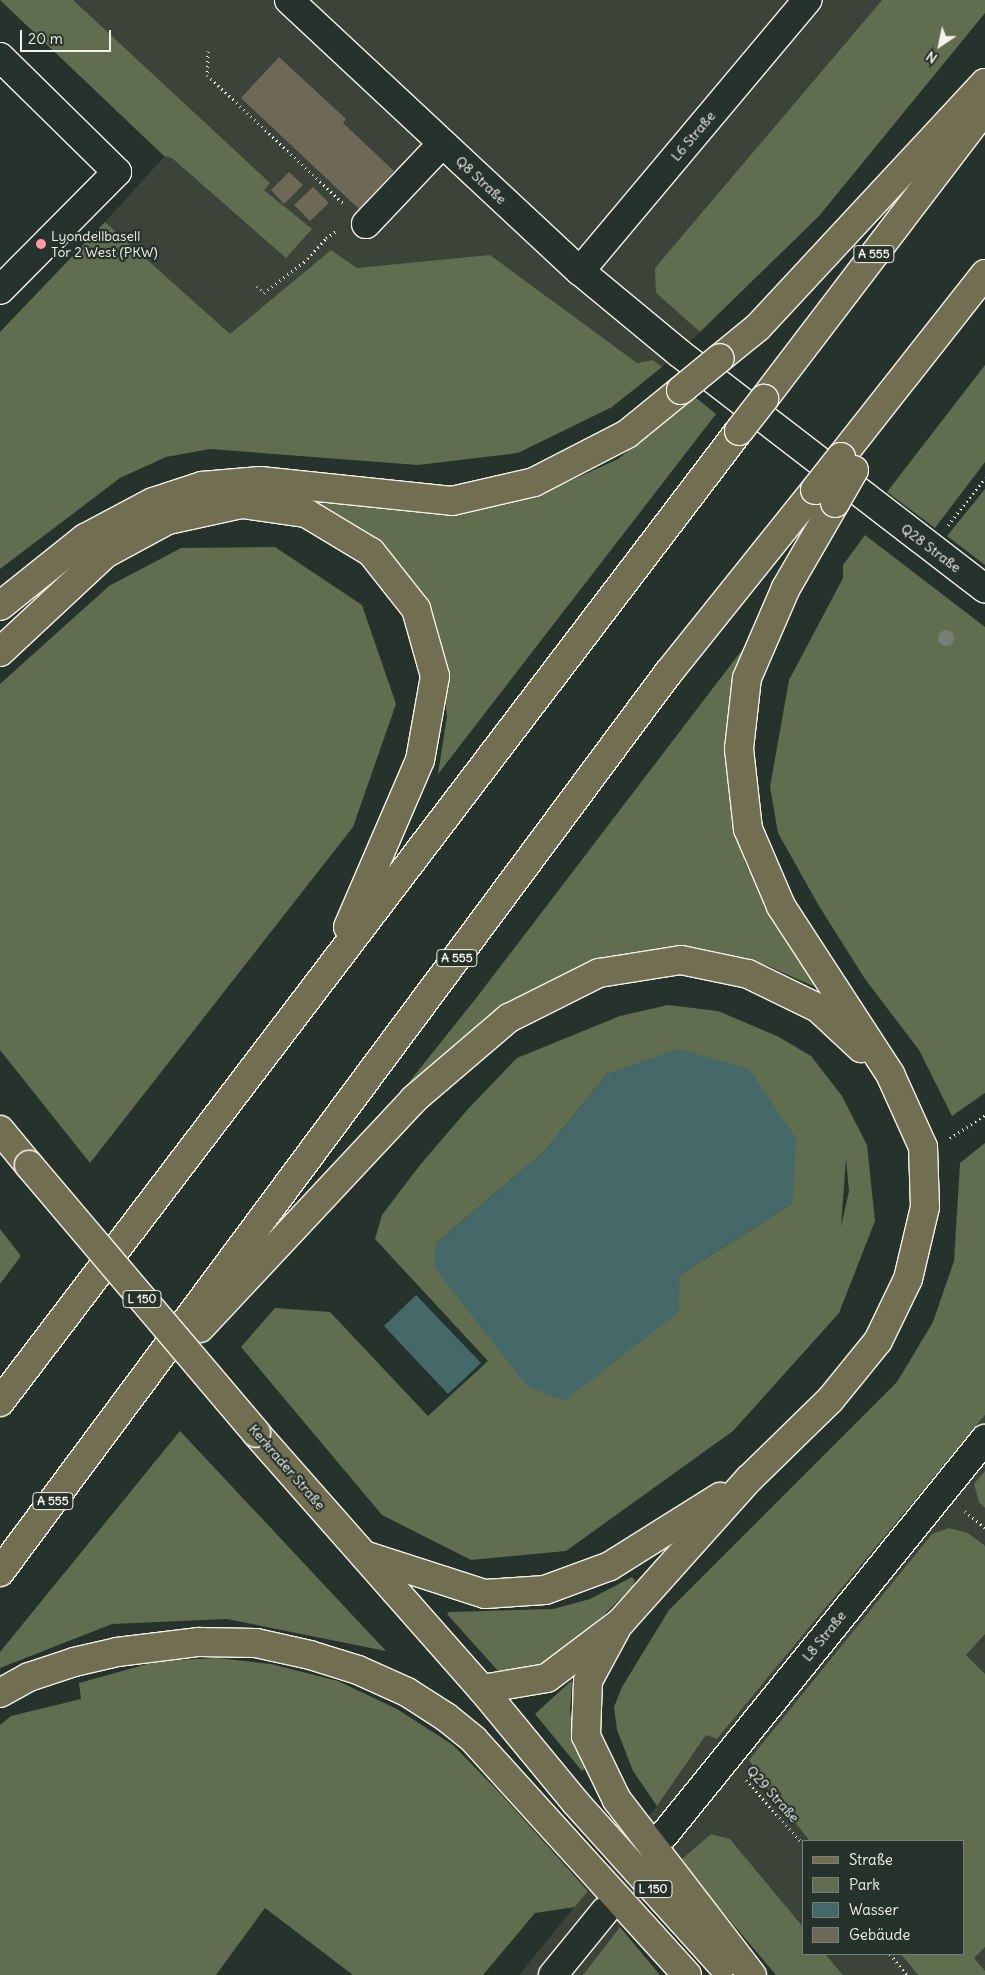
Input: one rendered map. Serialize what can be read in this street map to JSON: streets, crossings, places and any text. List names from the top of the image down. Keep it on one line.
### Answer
{"streets":{"main road":["A 555","L 150","Kerkrader Straße"],"lane":["L6 Straße","Q8 Straße","Q28 Straße","L8 Straße"],"path":["Q29 Straße"]},"crossings":[["L6 Straße","Q8 Straße"],["Q8 Straße","Q28 Straße"],["L8 Straße","Q29 Straße"]],"places":["Lyondellbasell Tor 2 West (PKW)"],"legend":["Straße","Park","Wasser","Gebäude"],"scale_bar":"20 m","north":"bottom left"}
